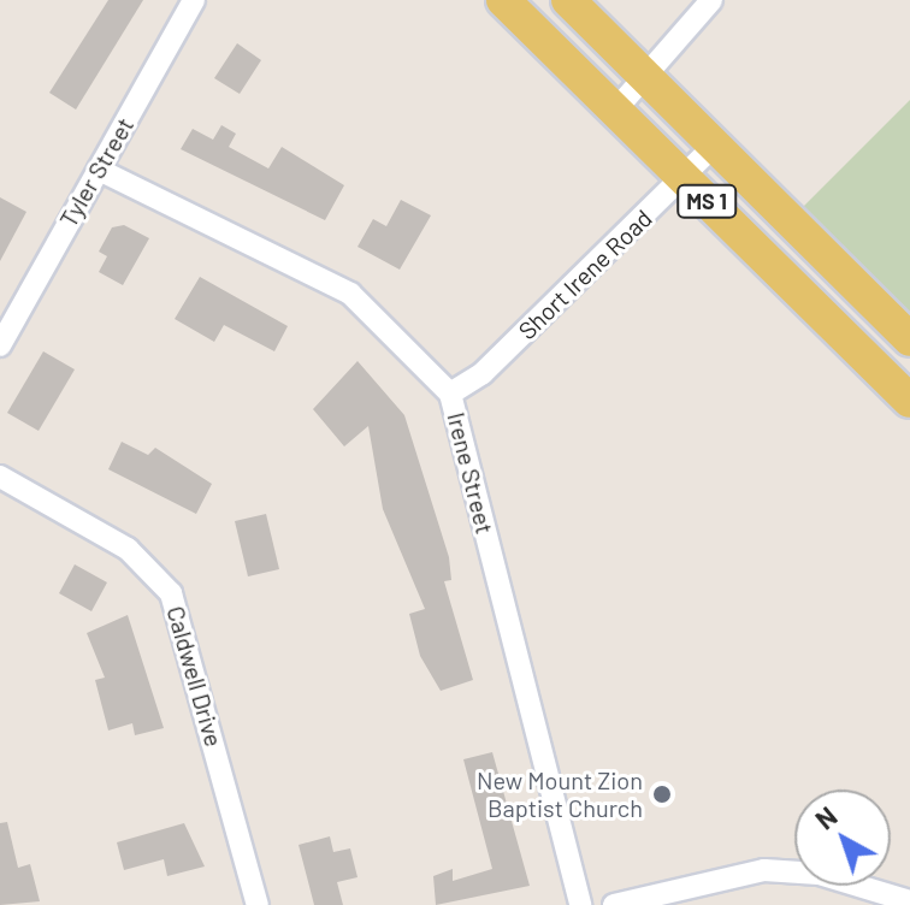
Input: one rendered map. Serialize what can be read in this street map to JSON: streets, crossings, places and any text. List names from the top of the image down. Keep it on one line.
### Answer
{"streets":{"main road":["MS 1"],"street":["Tyler Street","Short Irene Road","Irene Street","Caldwell Drive"]},"crossings":[["Tyler Street","Irene Street"],["MS 1","Short Irene Road"],["Short Irene Road","Irene Street"]],"places":["New Mount Zion Baptist Church"],"north":"top left"}
